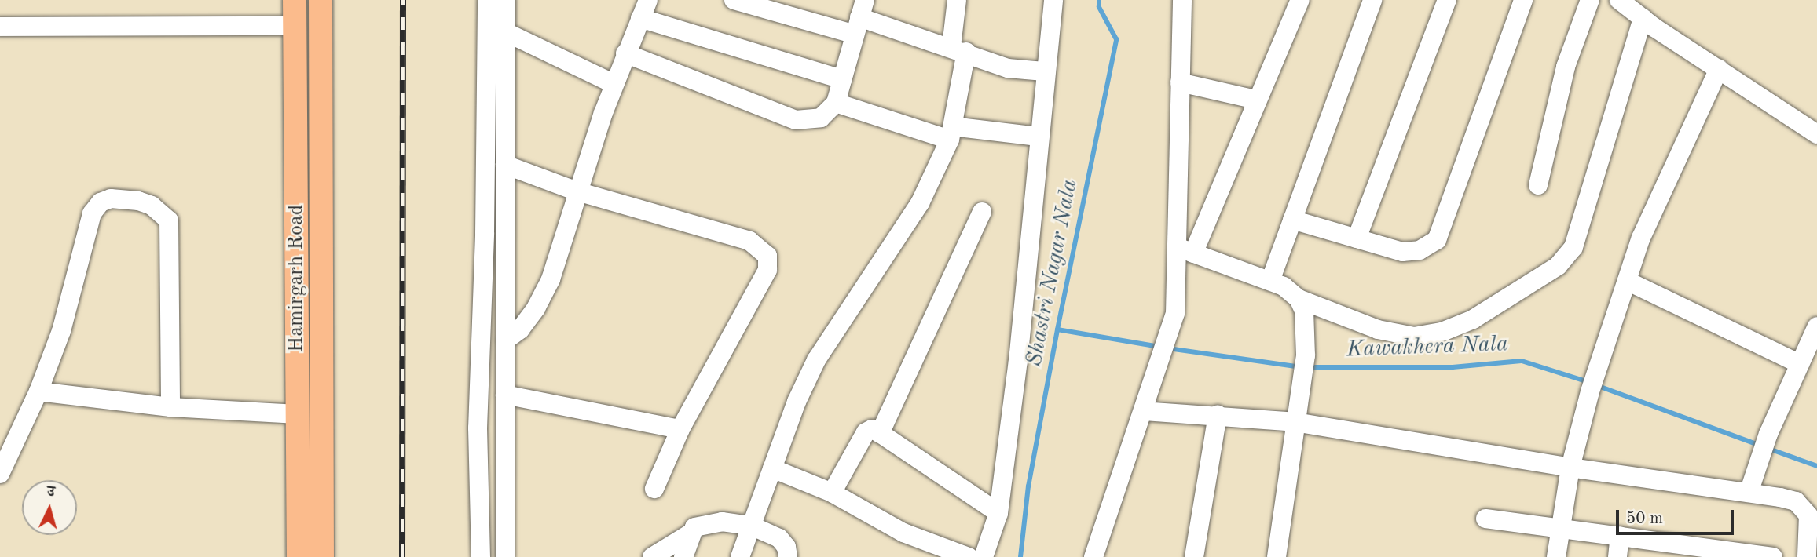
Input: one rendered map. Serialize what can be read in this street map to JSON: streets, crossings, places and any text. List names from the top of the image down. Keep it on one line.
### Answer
{"streets":{"main road":["Hamirgarh Road"]},"water":["Shastri Nagar Nala","Kawakhera Nala"],"scale_bar":"50 m","north":"top"}
